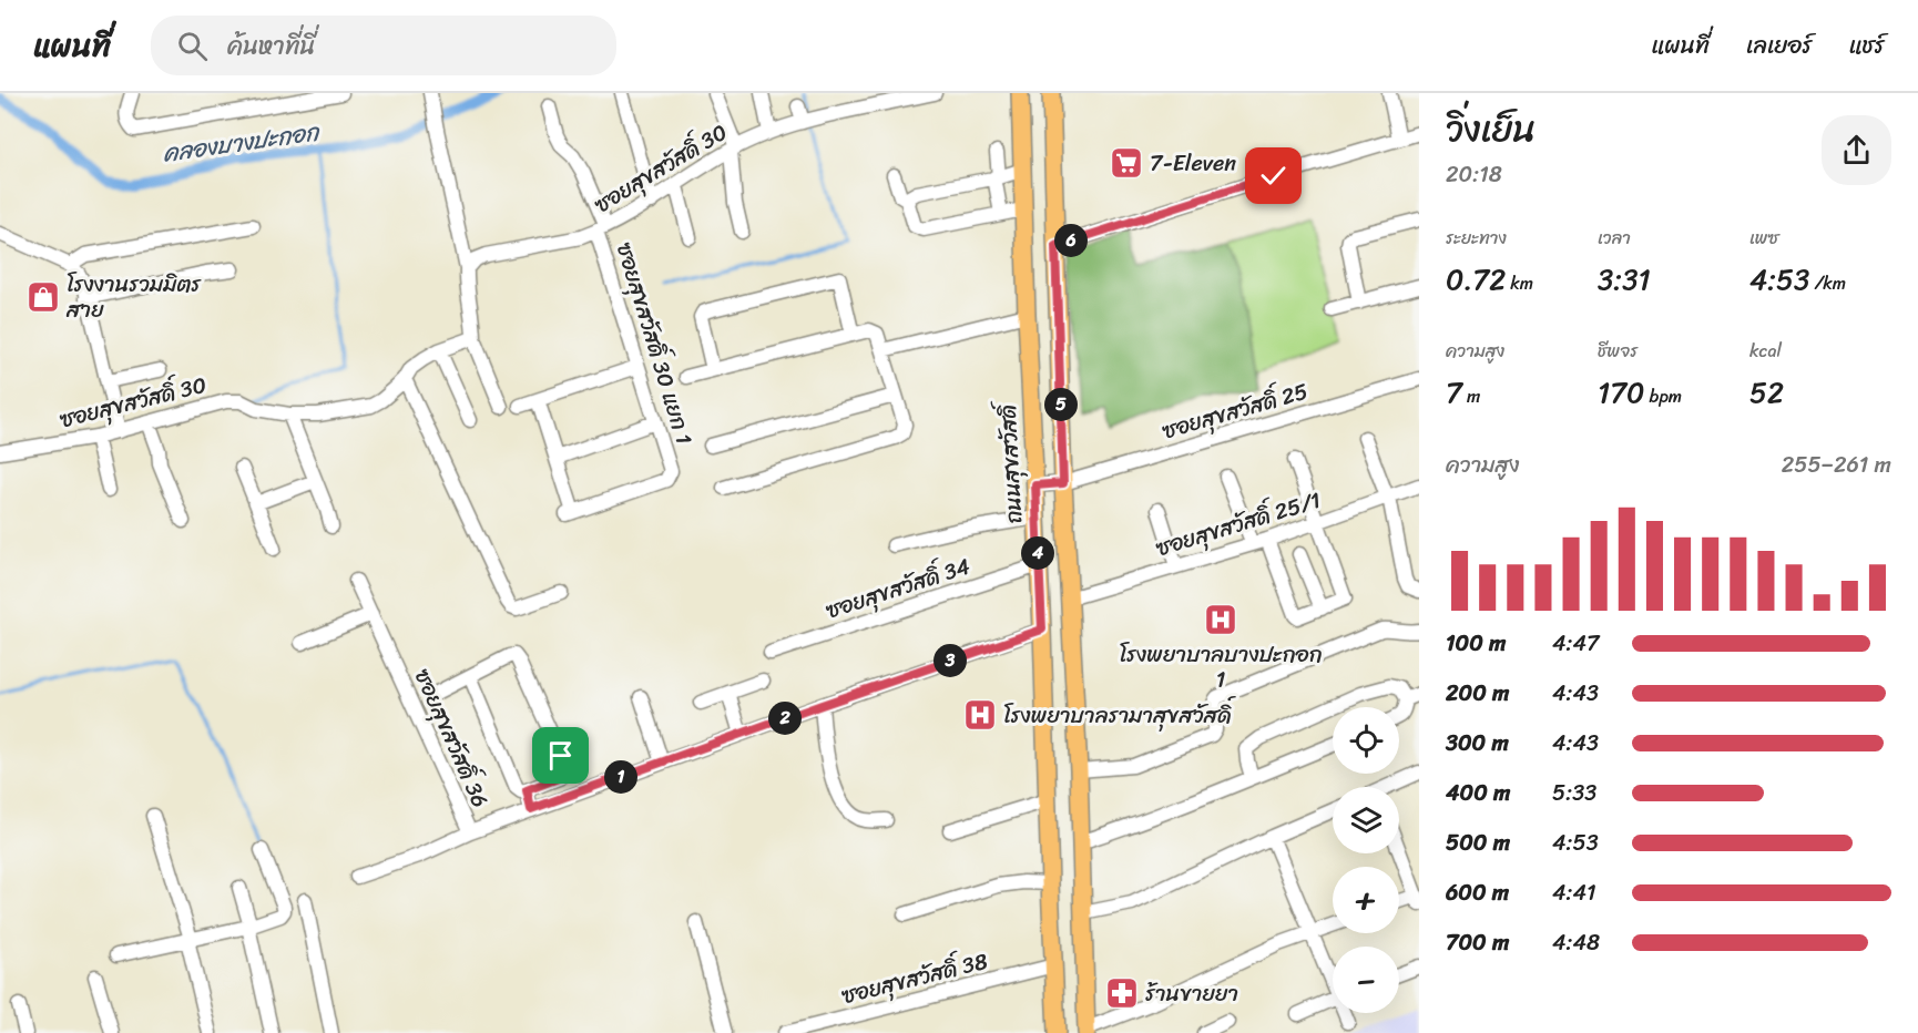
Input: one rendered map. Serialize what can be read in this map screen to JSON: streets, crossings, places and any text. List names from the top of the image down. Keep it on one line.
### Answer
{"streets":{"main road":["ถนนสุขสวัสดิ์"],"street":["ซอยสุขสวัสดิ์ 30","ซอยสุขสวัสดิ์ 30 แยก 1","ซอยสุขสวัสดิ์ 25","ซอยสุขสวัสดิ์ 25/1","ซอยสุขสวัสดิ์ 34","ซอยสุขสวัสดิ์ 36","ซอยสุขสวัสดิ์ 38"]},"crossings":[["ซอยสุขสวัสดิ์ 30","ซอยสุขสวัสดิ์ 30 แยก 1"],["ซอยสุขสวัสดิ์ 25","ถนนสุขสวัสดิ์"],["ถนนสุขสวัสดิ์","ซอยสุขสวัสดิ์ 34"],["ถนนสุขสวัสดิ์","ซอยสุขสวัสดิ์ 36"],["ถนนสุขสวัสดิ์","ซอยสุขสวัสดิ์ 38"]],"water":["คลองบางปะกอก"],"places":{"supermarket":["7-Eleven"],"shop":["โรงงานรวมมิตร สาย"],"hospital":["โรงพยาบาลบางปะกอก 1","โรงพยาบาลรามาสุขสวัสดิ์"],"pharmacy":["ร้านขายยา"]},"page":{"header":"แผนที่","search":"ค้นหาที่นี่","nav":["แผนที่","เลเยอร์","แชร์"],"heading":["วิ่งเย็น","20:18"],"stats":[["ระยะทาง","0.72 km"],["เวลา","3:31"],["เพซ","4:53 /km"],["ความสูง","7 m"],["ชีพจร","170 bpm"],["kcal","52"]],"pins":["6","5","4","3","2","1"],"chart":["ความสูง","255–261 m"],"list":[{"name":"100 m","note":"4:47"},{"name":"200 m","note":"4:43"},{"name":"300 m","note":"4:43"},{"name":"400 m","note":"5:33"},{"name":"500 m","note":"4:53"},{"name":"600 m","note":"4:41"},{"name":"700 m","note":"4:48"}],"map_buttons":["+","−"]}}
